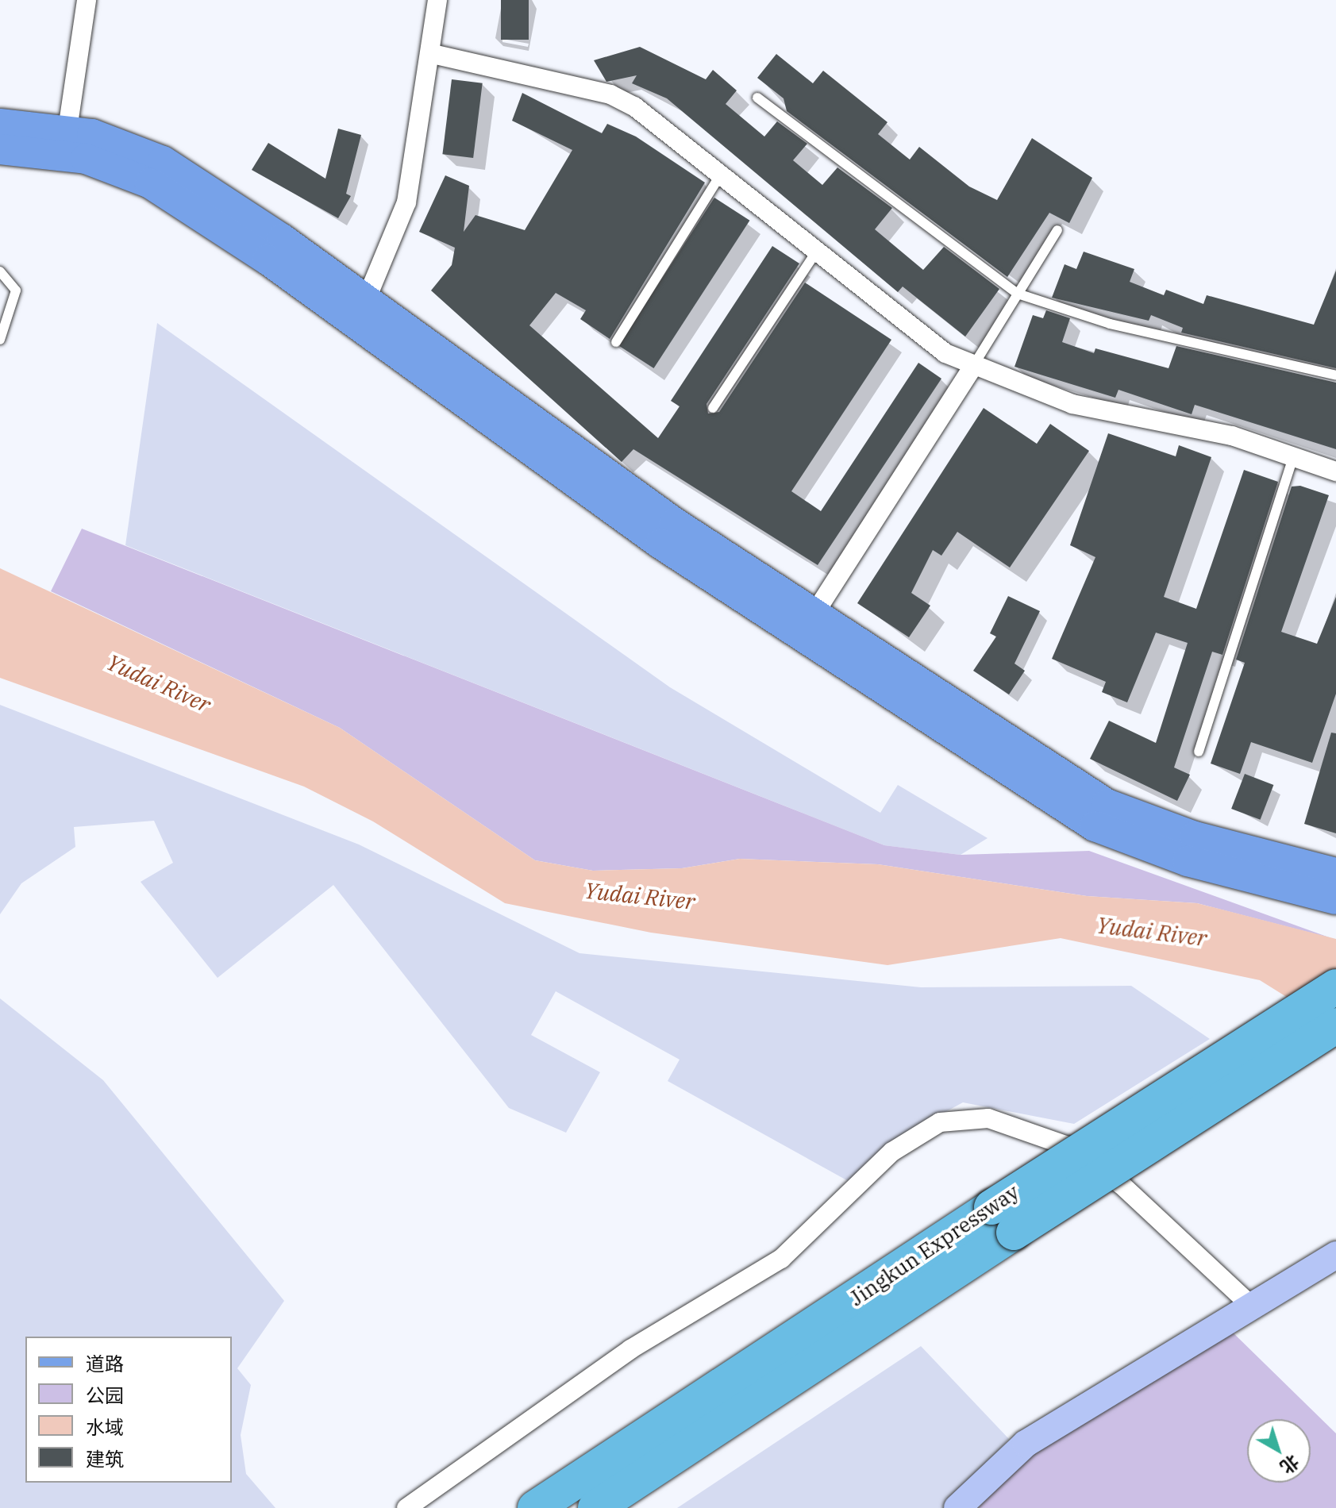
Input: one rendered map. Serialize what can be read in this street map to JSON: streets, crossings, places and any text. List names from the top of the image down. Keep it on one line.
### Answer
{"streets":{"highway":["Jingkun Expressway"]},"water":["Yudai River"],"legend":["道路","公园","水域","建筑"],"north":"bottom right"}
